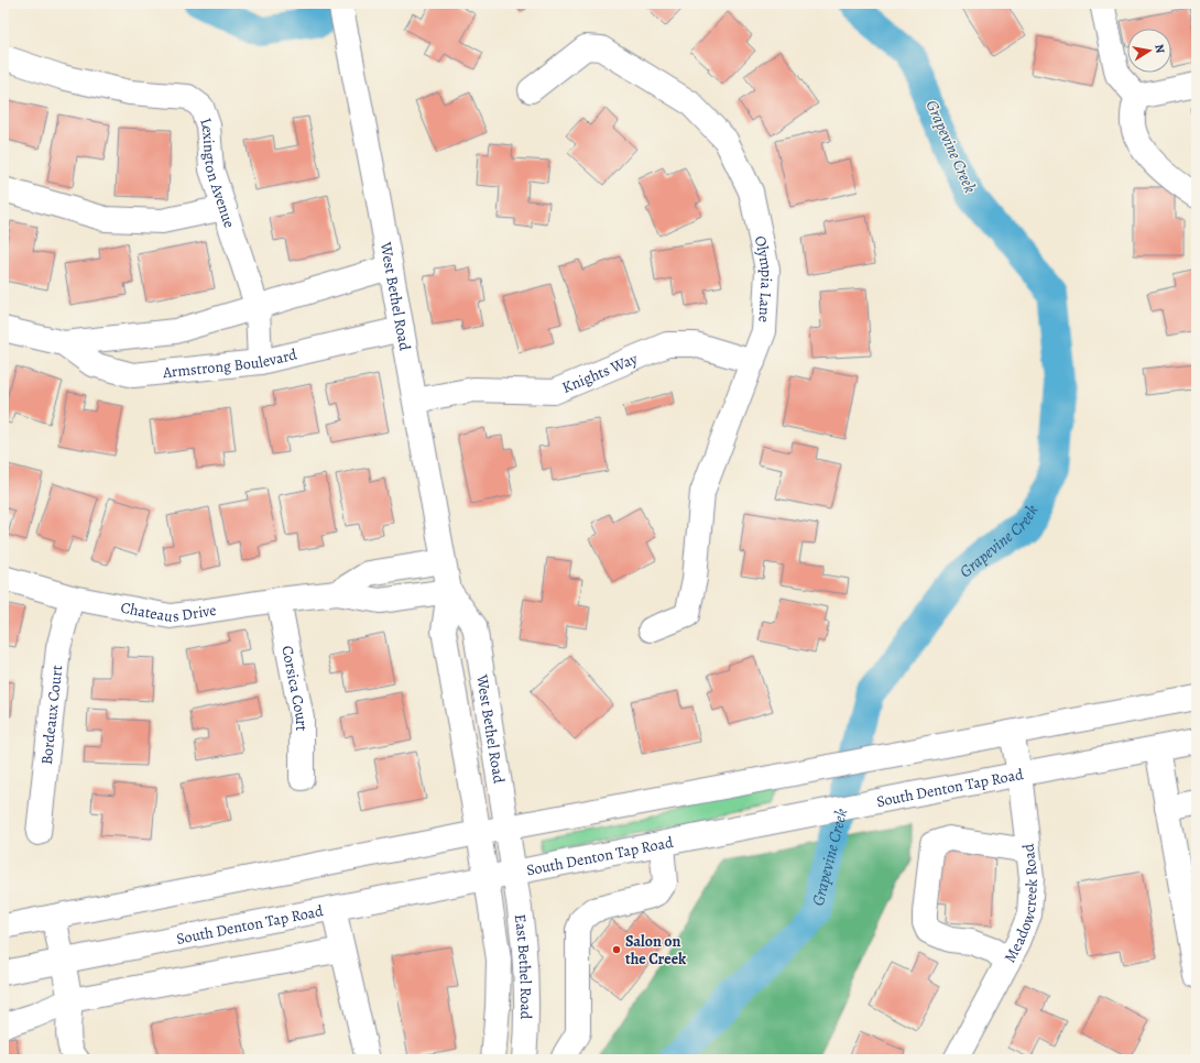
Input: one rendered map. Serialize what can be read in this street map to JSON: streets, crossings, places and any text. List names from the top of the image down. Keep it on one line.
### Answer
{"streets":{"street":["Lexington Avenue","Olympia Lane","West Bethel Road","Armstrong Boulevard","Knights Way","Chateaus Drive","Corsica Court","Bordeaux Court","South Denton Tap Road","Meadowcreek Road","East Bethel Road"]},"crossings":[["Lexington Avenue","Armstrong Boulevard"],["Olympia Lane","Knights Way"],["West Bethel Road","Armstrong Boulevard"],["West Bethel Road","Knights Way"],["West Bethel Road","Chateaus Drive"],["West Bethel Road","South Denton Tap Road"],["West Bethel Road","East Bethel Road"],["Chateaus Drive","Corsica Court"],["Chateaus Drive","Bordeaux Court"],["South Denton Tap Road","Meadowcreek Road"],["South Denton Tap Road","East Bethel Road"]],"water":["Grapevine Creek"],"places":["Salon on the Creek"],"north":"right"}
